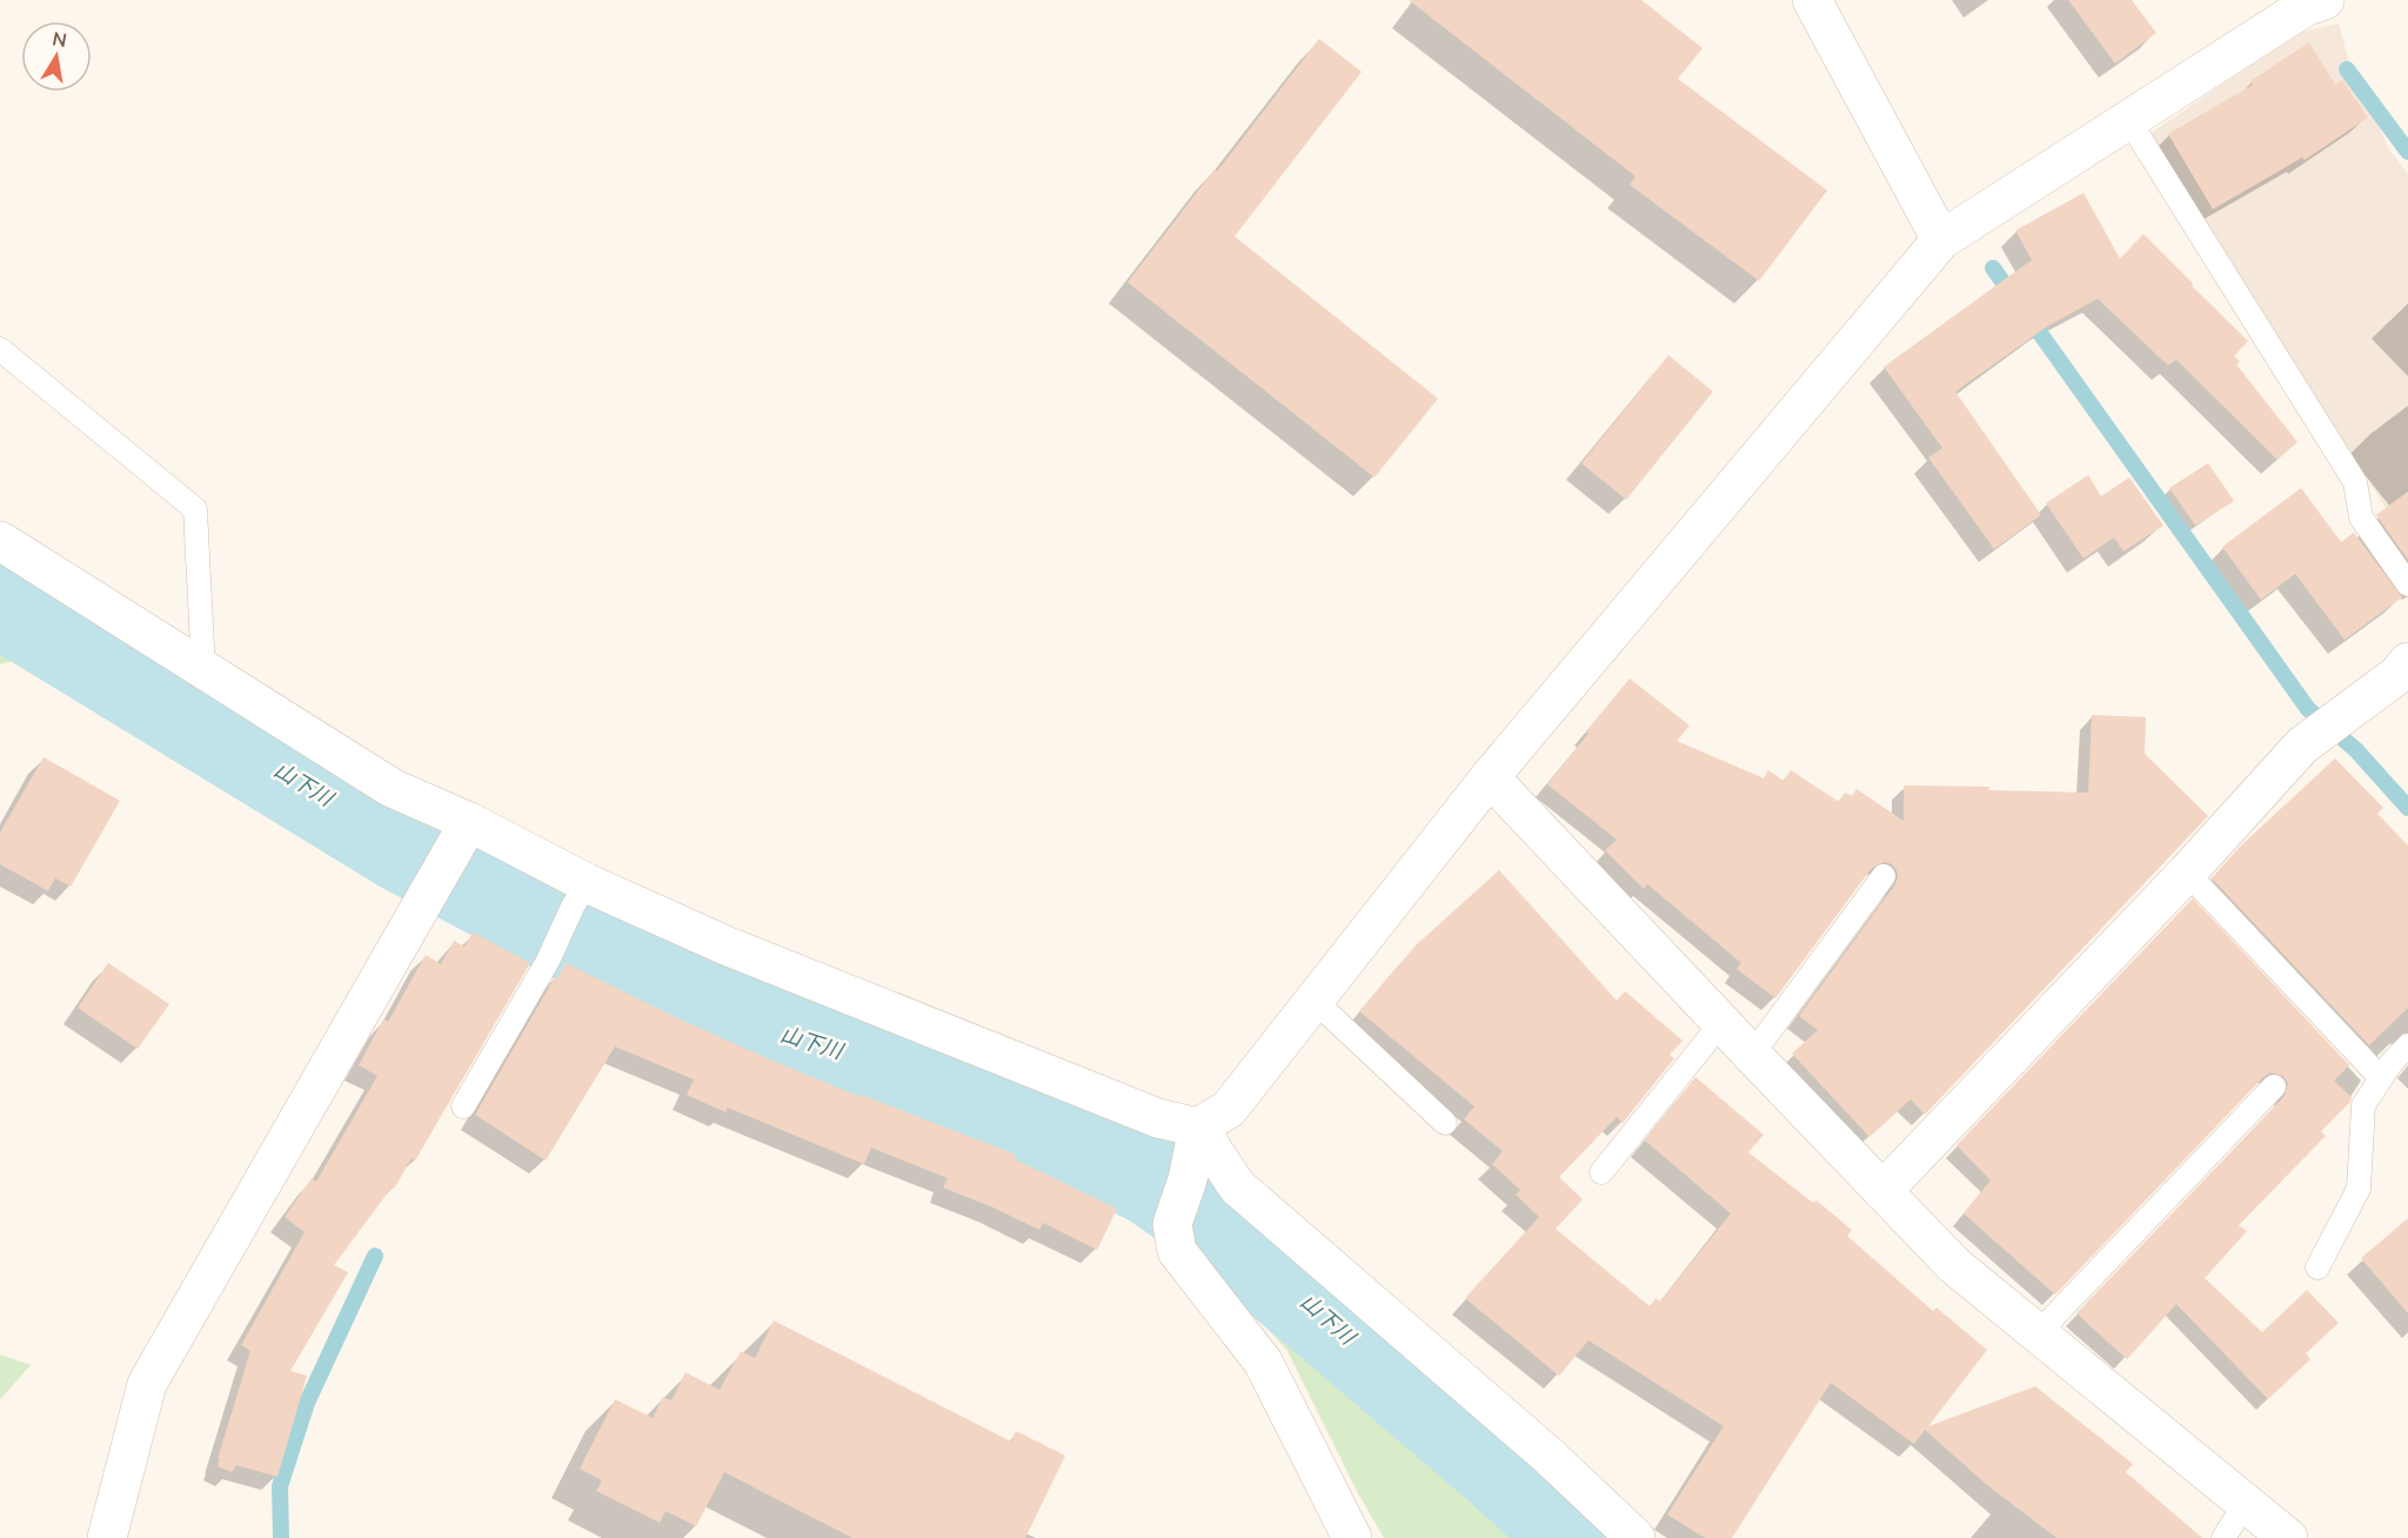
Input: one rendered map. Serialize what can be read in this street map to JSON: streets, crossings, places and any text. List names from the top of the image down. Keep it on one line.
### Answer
{"water":["山下川"],"north":"top"}
